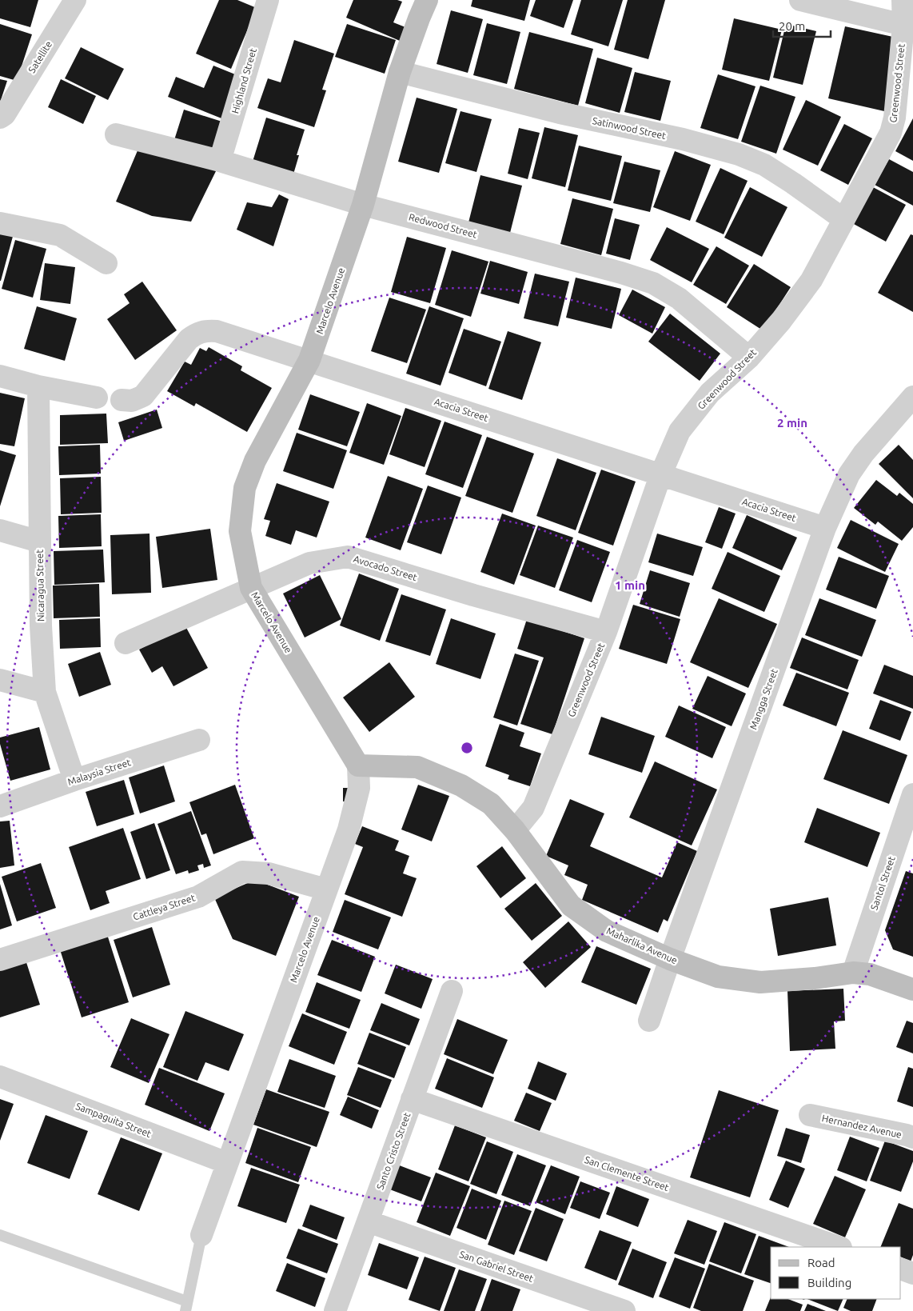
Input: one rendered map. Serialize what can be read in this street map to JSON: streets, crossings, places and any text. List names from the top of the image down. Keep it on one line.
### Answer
{"streets":{"street":["Satellite","Highland Street","Greenwood Street","Satinwood Street","Redwood Street","Marcelo Avenue","Acacia Street","Avocado Street","Nicaragua Street","Mangga Street","Malaysia Street","Santol Street","Cattleya Street","Maharlika Avenue","Sampaguita Street","Hernandez Avenue","Santo Cristo Street","San Clemente Street","San Gabriel Street"]},"crossings":[["Highland Street","Redwood Street"],["Greenwood Street","Satinwood Street"],["Greenwood Street","Redwood Street"],["Greenwood Street","Acacia Street"],["Greenwood Street","Avocado Street"],["Greenwood Street","Maharlika Avenue"],["Satinwood Street","Marcelo Avenue"],["Redwood Street","Marcelo Avenue"],["Marcelo Avenue","Acacia Street"],["Marcelo Avenue","Avocado Street"],["Marcelo Avenue","Cattleya Street"],["Marcelo Avenue","Maharlika Avenue"],["Marcelo Avenue","Sampaguita Street"],["Acacia Street","Mangga Street"],["Nicaragua Street","Malaysia Street"],["Mangga Street","Maharlika Avenue"],["Santol Street","Maharlika Avenue"],["Santo Cristo Street","San Clemente Street"],["Santo Cristo Street","San Gabriel Street"]],"legend":["Road","Building"],"scale_bar":"20 m","rings":["2 min","1 min"]}
